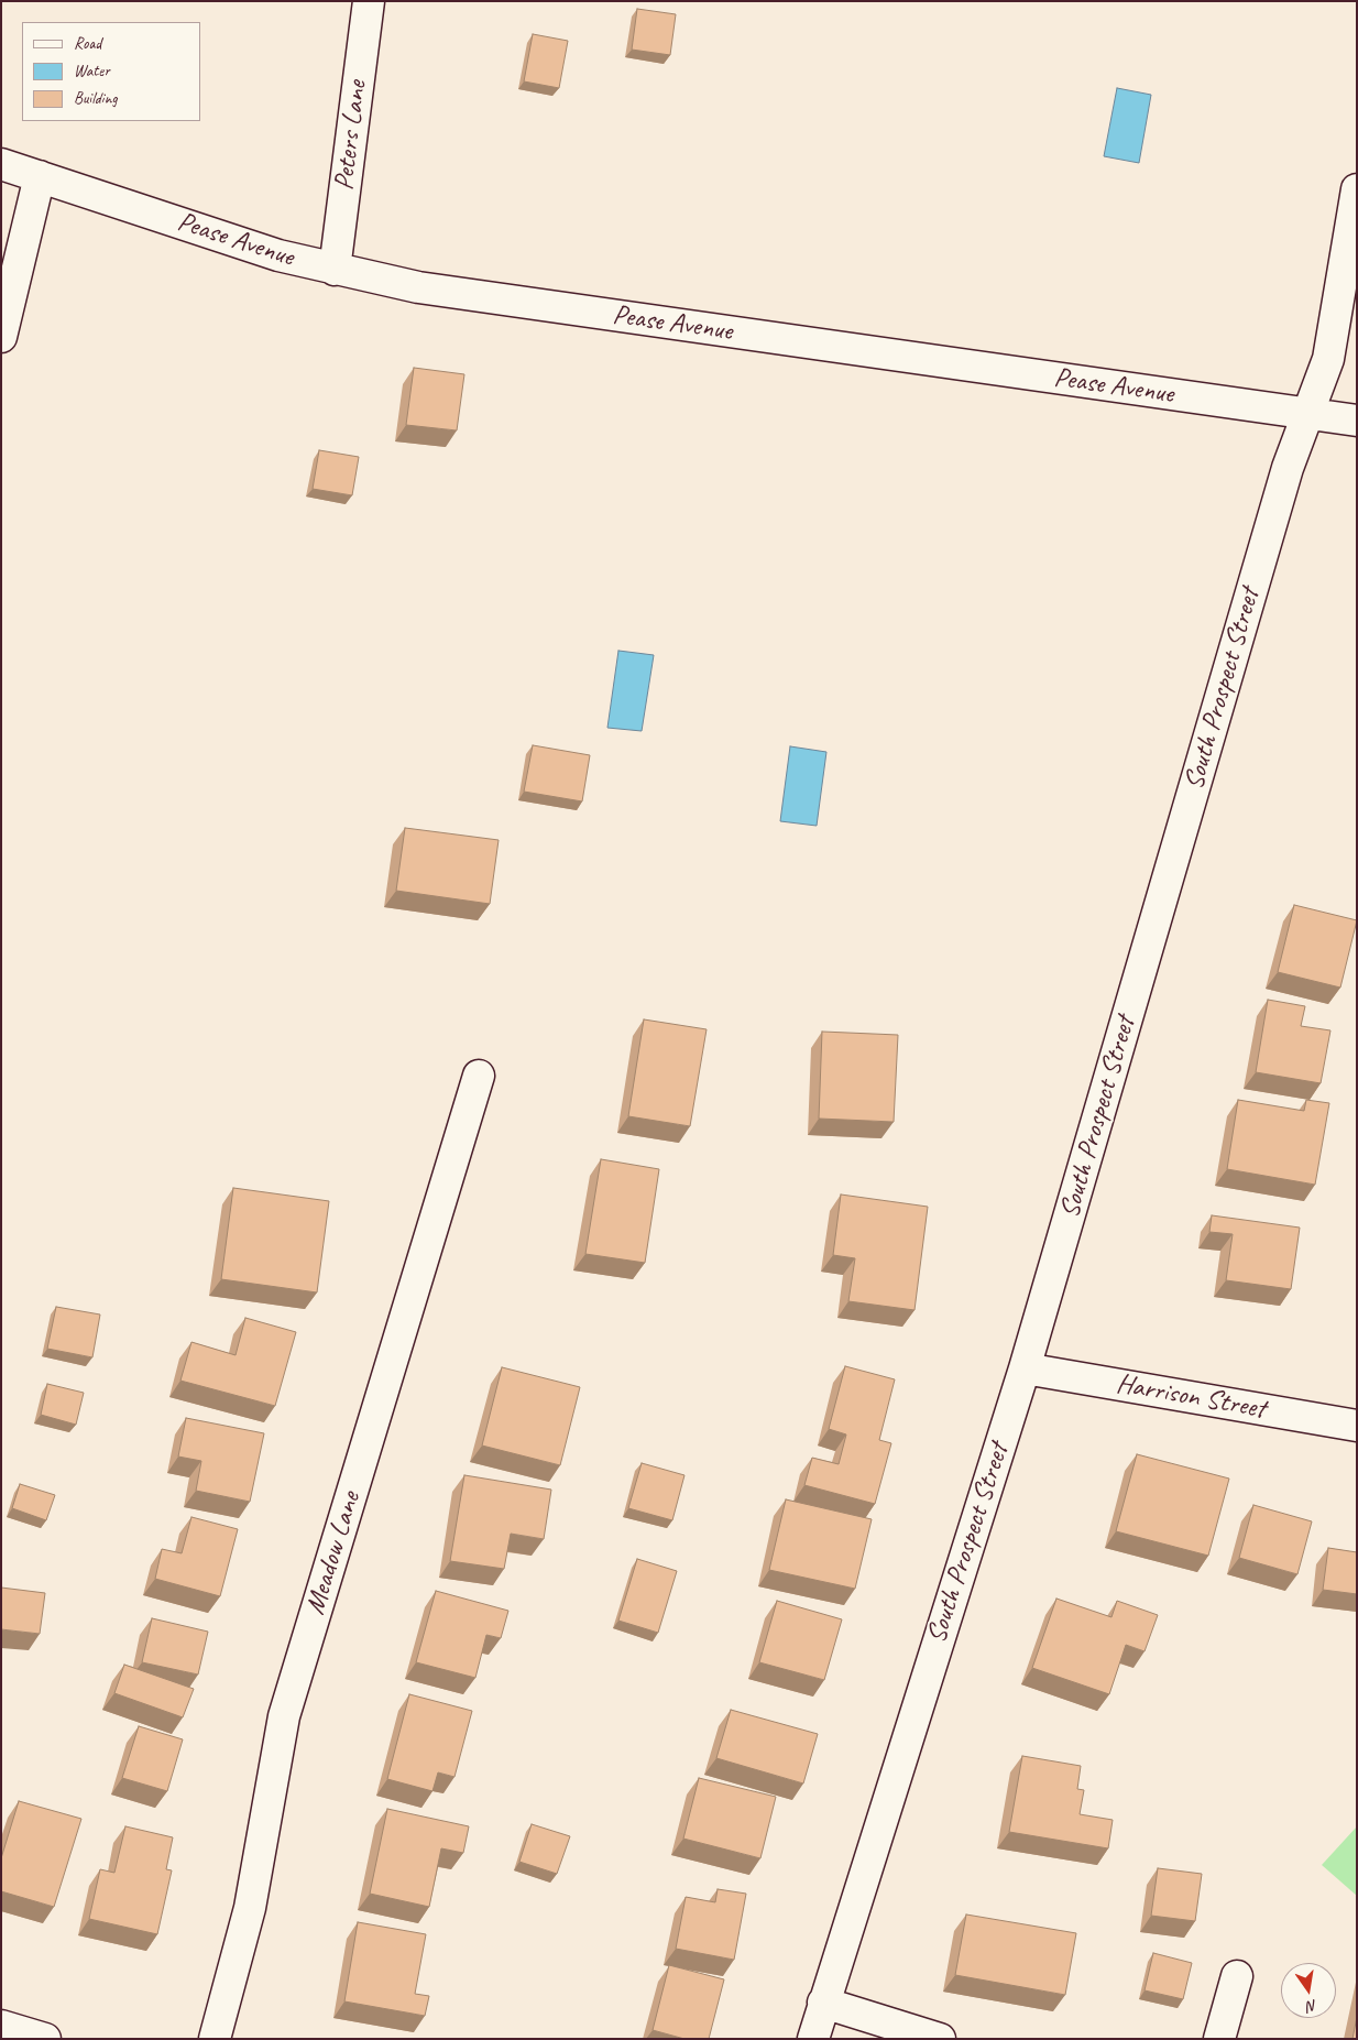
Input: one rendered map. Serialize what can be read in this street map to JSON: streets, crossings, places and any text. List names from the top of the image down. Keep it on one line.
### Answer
{"streets":{"street":["Peters Lane","Pease Avenue","South Prospect Street","Harrison Street","Meadow Lane"]},"crossings":[["Peters Lane","Pease Avenue"],["Pease Avenue","South Prospect Street"],["South Prospect Street","Harrison Street"]],"legend":["Road","Water","Building"],"north":"bottom"}
